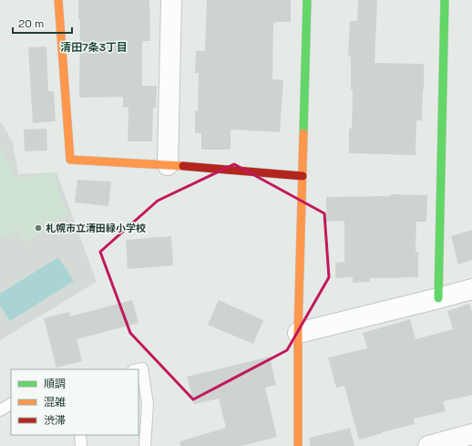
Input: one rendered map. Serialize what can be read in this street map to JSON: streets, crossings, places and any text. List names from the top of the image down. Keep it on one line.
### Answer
{"districts":["清田7条3丁目"],"places":["札幌市立清田緑小学校"],"legend":["順調","混雑","渋滞"],"scale_bar":"20 m"}
